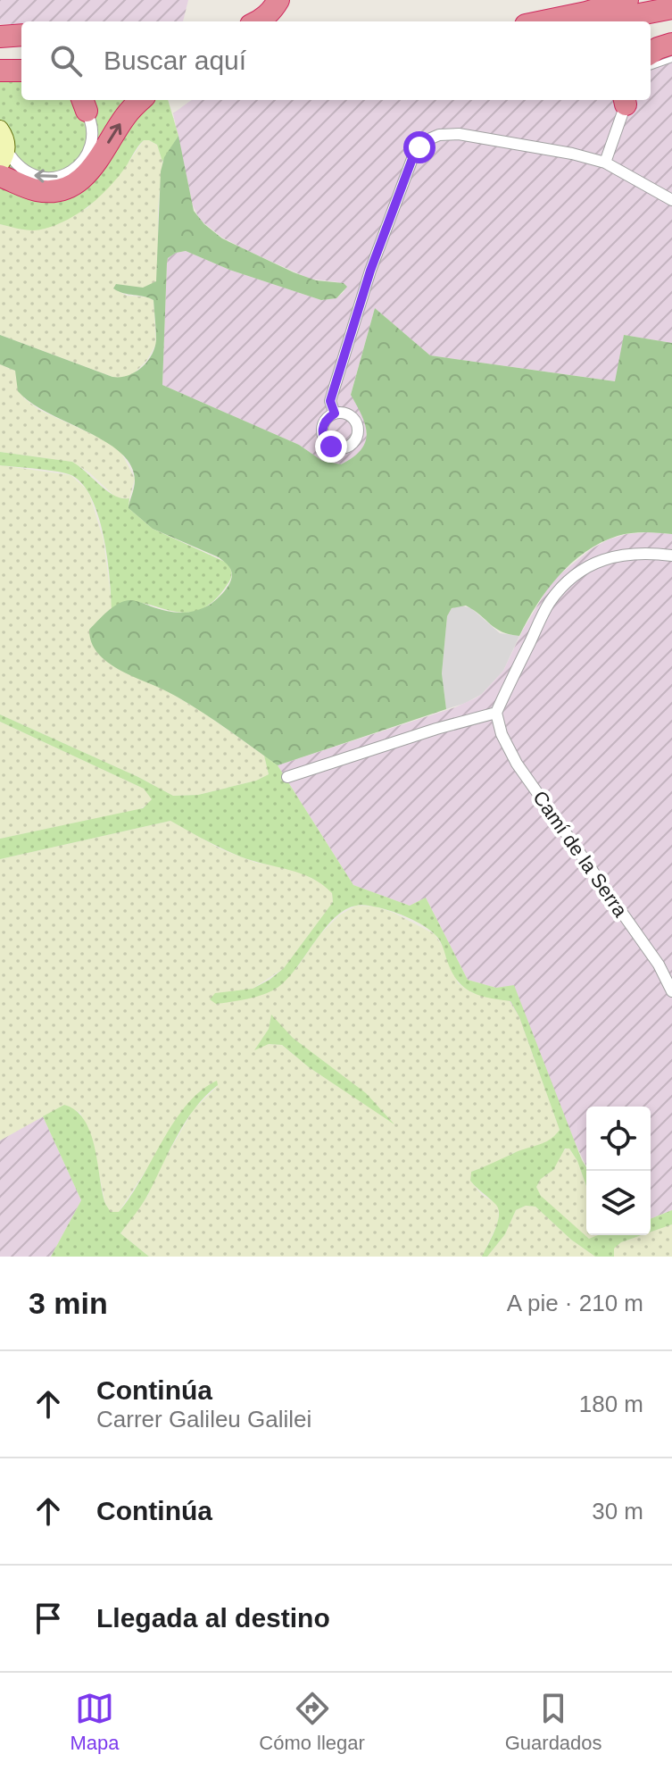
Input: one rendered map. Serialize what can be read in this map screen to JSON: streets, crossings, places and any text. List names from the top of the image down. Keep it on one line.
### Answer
{"streets":{"street":["Camí de la Serra"]},"page":{"search":"Buscar aquí","heading":["3 min","A pie · 210 m"],"list":[["Continúa","Carrer Galileu Galilei","180 m"],["Continúa","30 m"],"Llegada al destino"],"nav":["Mapa","Cómo llegar","Guardados"]}}
